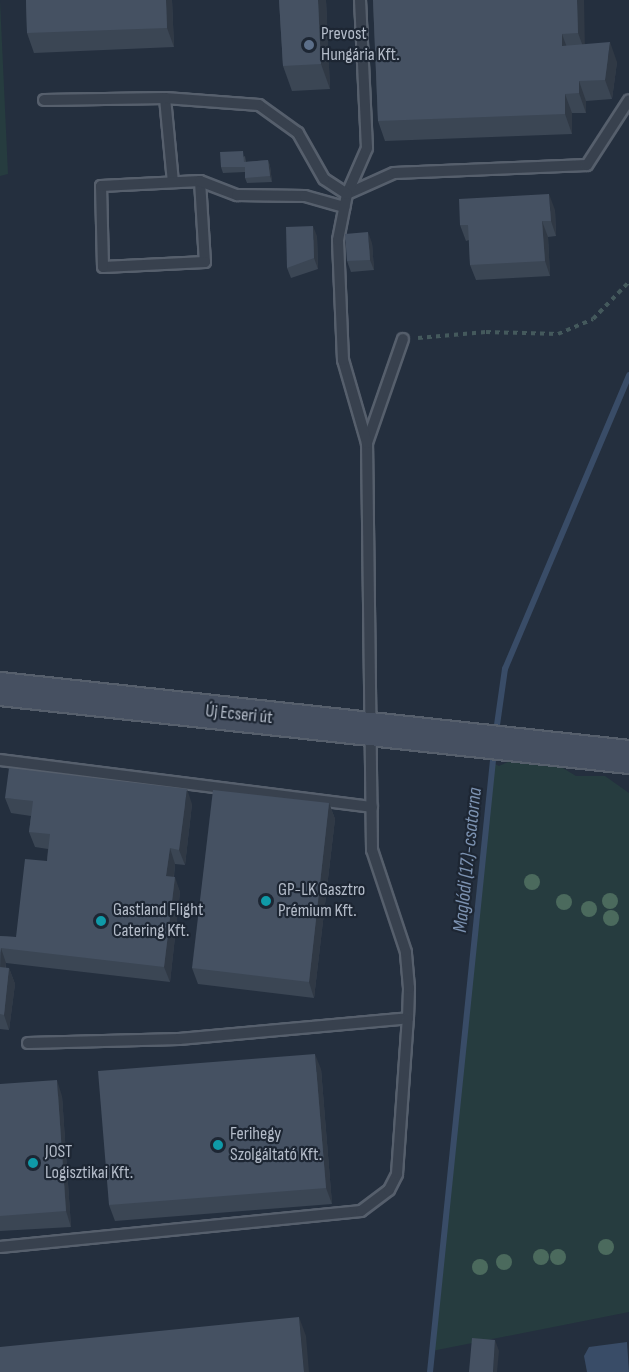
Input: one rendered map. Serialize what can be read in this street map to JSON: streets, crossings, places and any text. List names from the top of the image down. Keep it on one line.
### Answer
{"streets":{"main road":["Új Ecseri út"]},"water":["Maglódi (17.)-csatorna"],"places":["Prevost Hungária Kft.","GP-LK Gasztro Prémium Kft.","Gastland Flight Catering Kft.","Ferihegy Szolgáltató Kft.","JOST Logisztikai Kft."]}
